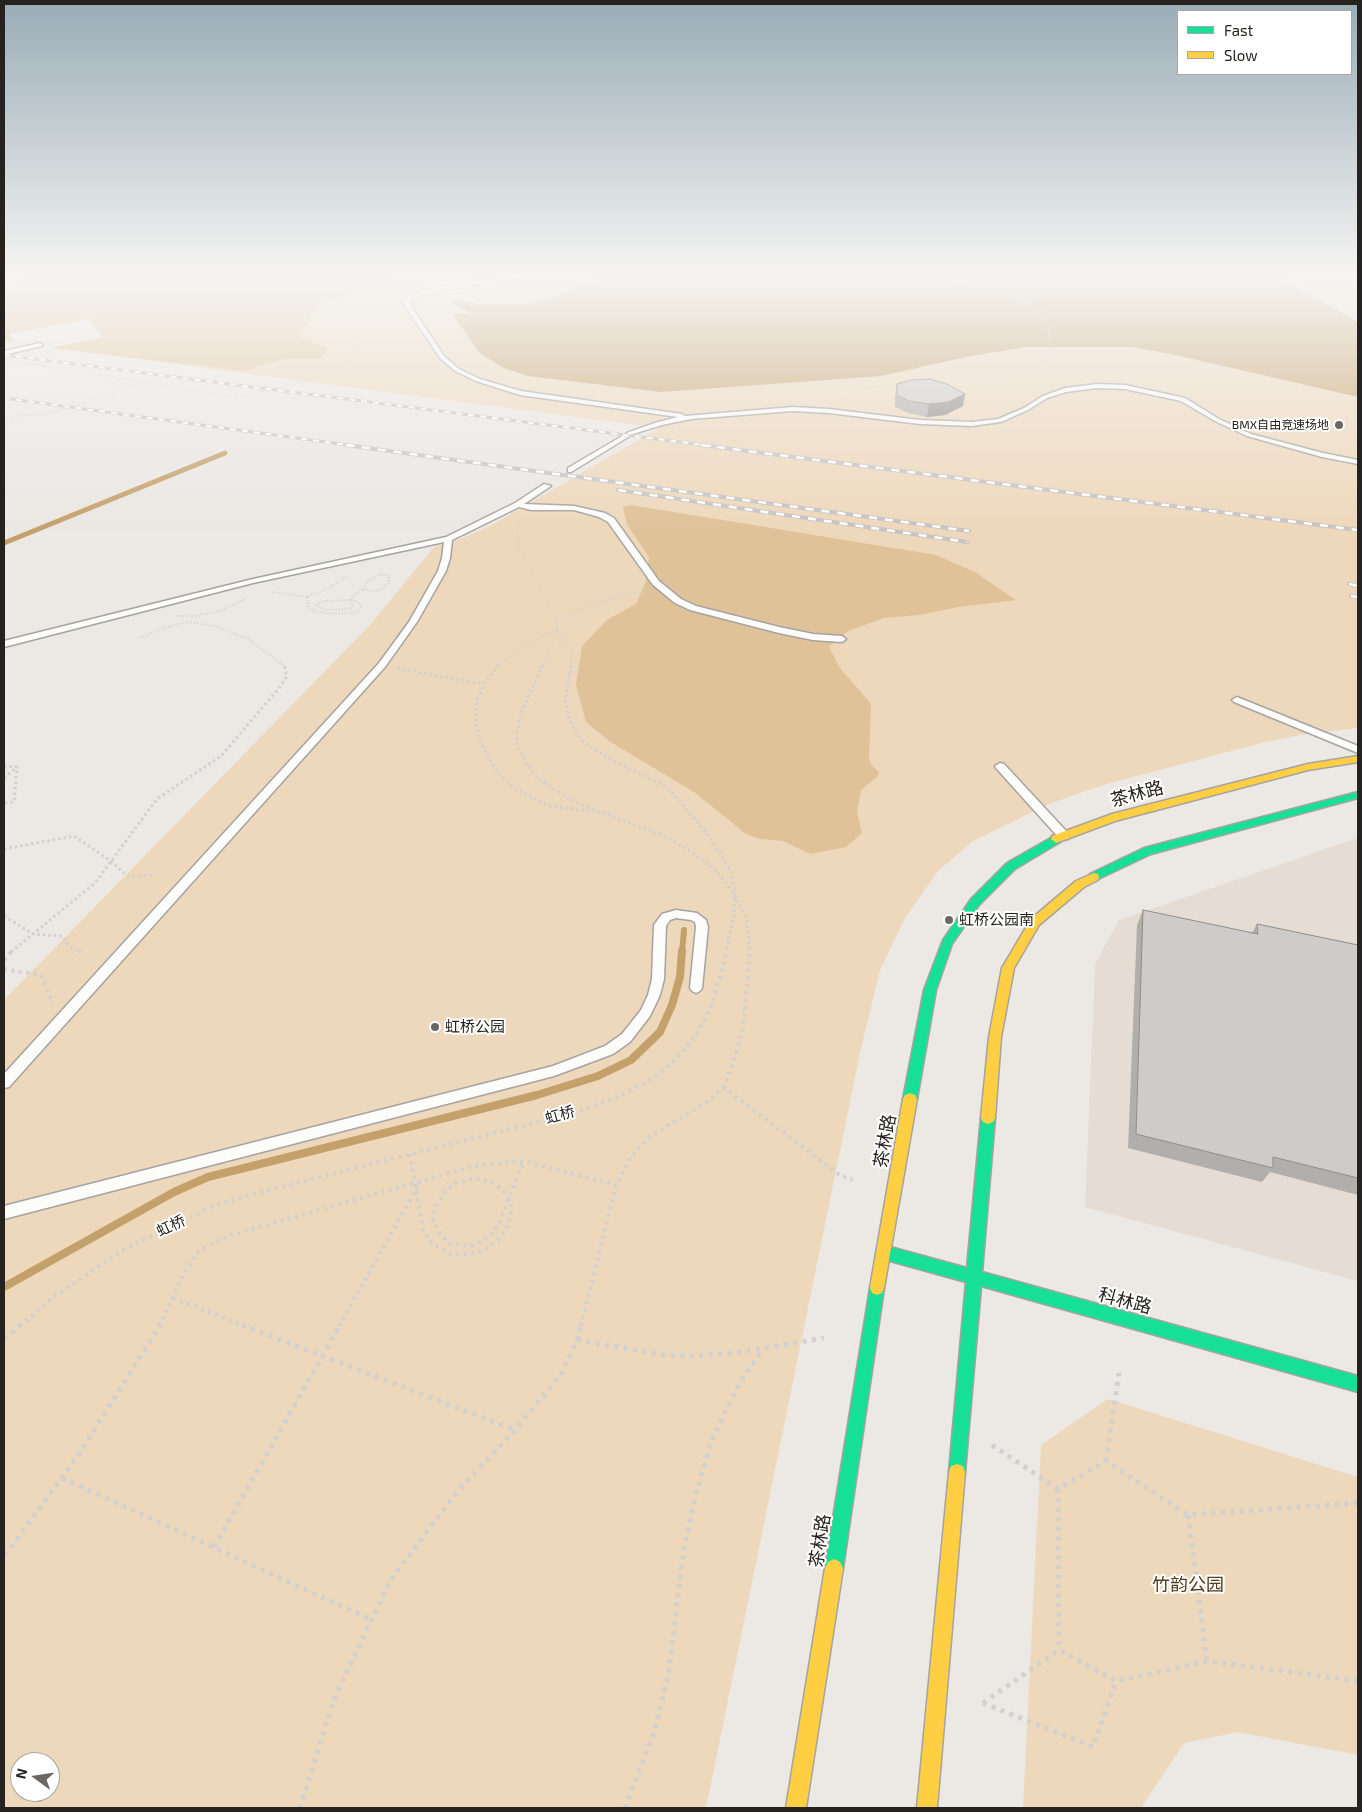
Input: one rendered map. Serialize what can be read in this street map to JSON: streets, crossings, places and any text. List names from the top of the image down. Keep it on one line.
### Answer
{"streets":{"street":["茶林路","科林路"],"path":["虹桥"]},"crossings":[["茶林路","科林路"]],"parks":["竹韵公园"],"places":["BMX自由竞速场地","虹桥公园南","虹桥公园"],"legend":["Fast","Slow"],"north":"left"}
